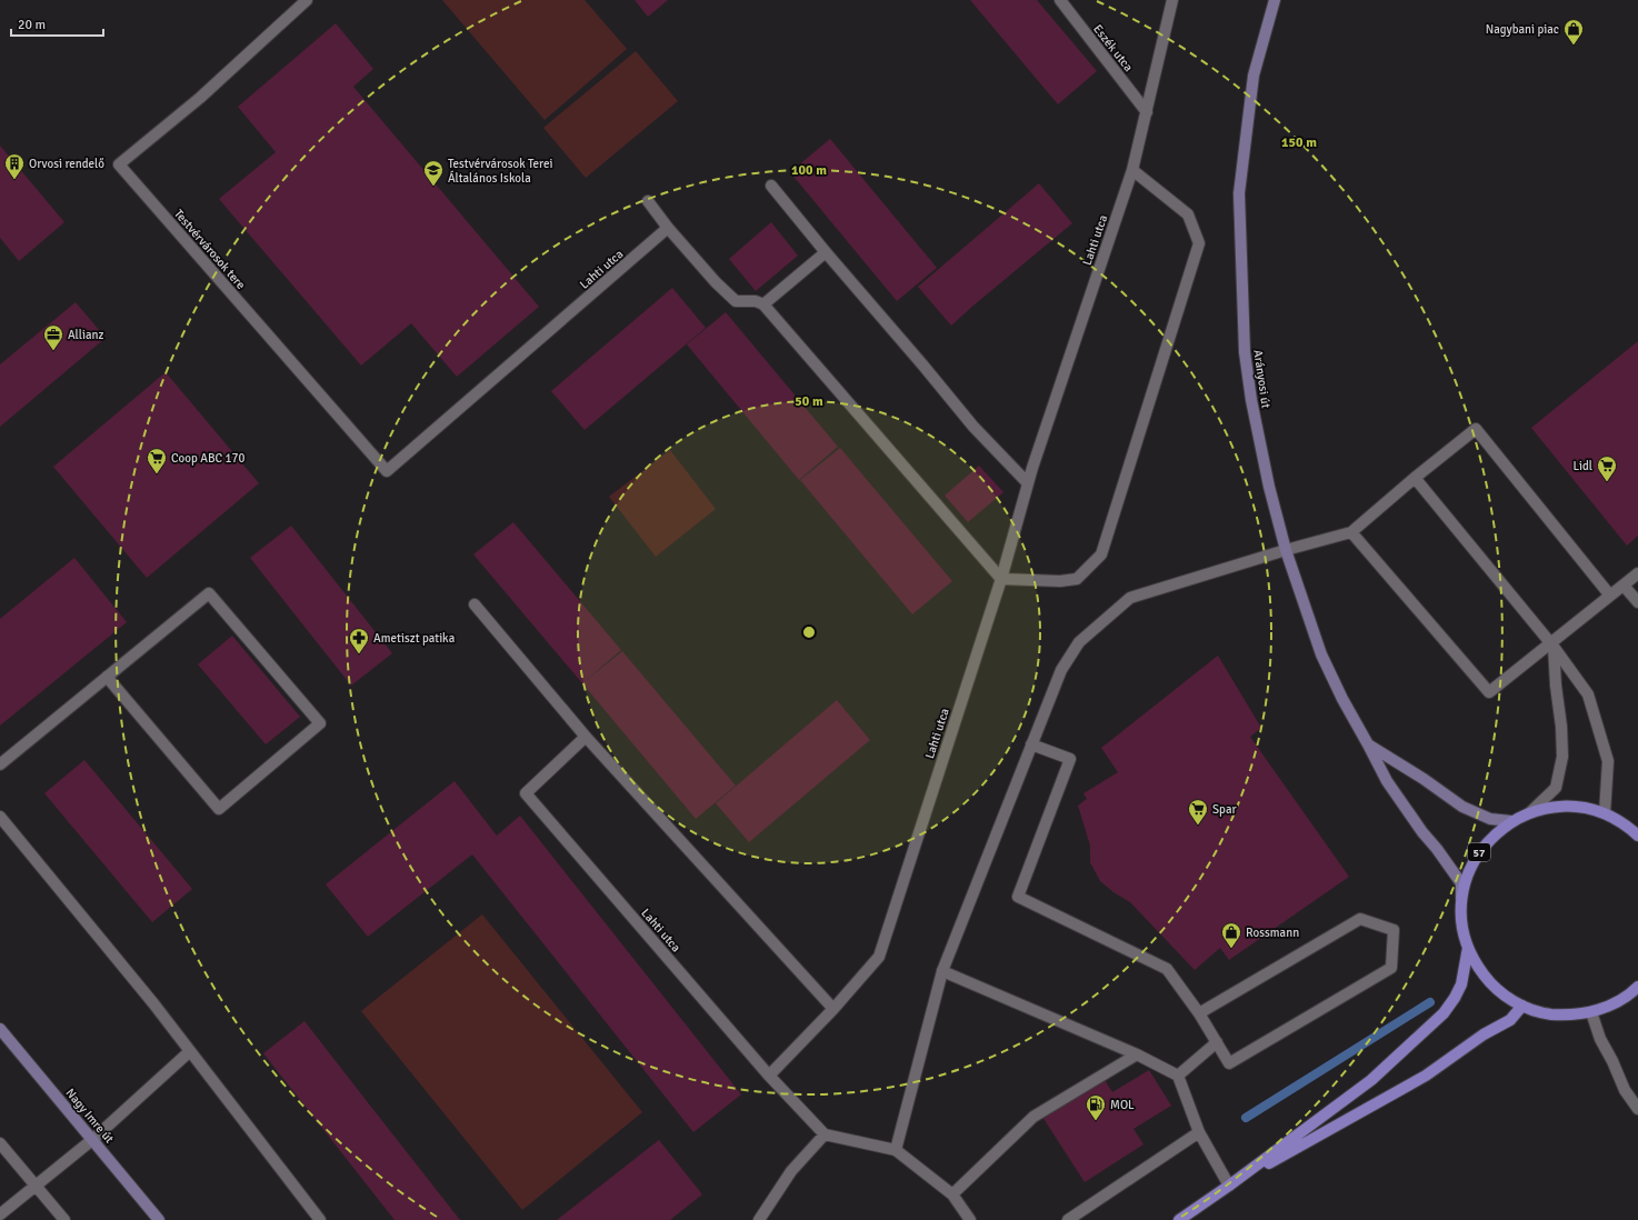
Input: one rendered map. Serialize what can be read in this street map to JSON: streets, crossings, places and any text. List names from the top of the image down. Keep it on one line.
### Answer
{"streets":{"main road":["Arányosi út","57","Nagy Imre út"],"street":["Eszék utca","Lahti utca","Testvérvárosok tere"]},"crossings":[["Eszék utca","Lahti utca"],["Lahti utca","Testvérvárosok tere"],["Arányosi út","57"]],"places":{"shop":["Nagybani piac","Rossmann"],"building":["Orvosi rendelő"],"school or university":["Testvérvárosok Terei Általános Iskola"],"office":["Allianz"],"supermarket":["Coop ABC 170","Lidl","Spar"],"pharmacy":["Ametiszt patika"],"fuel station":["MOL"]},"scale_bar":"20 m","rings":["150 m","100 m","50 m"]}
